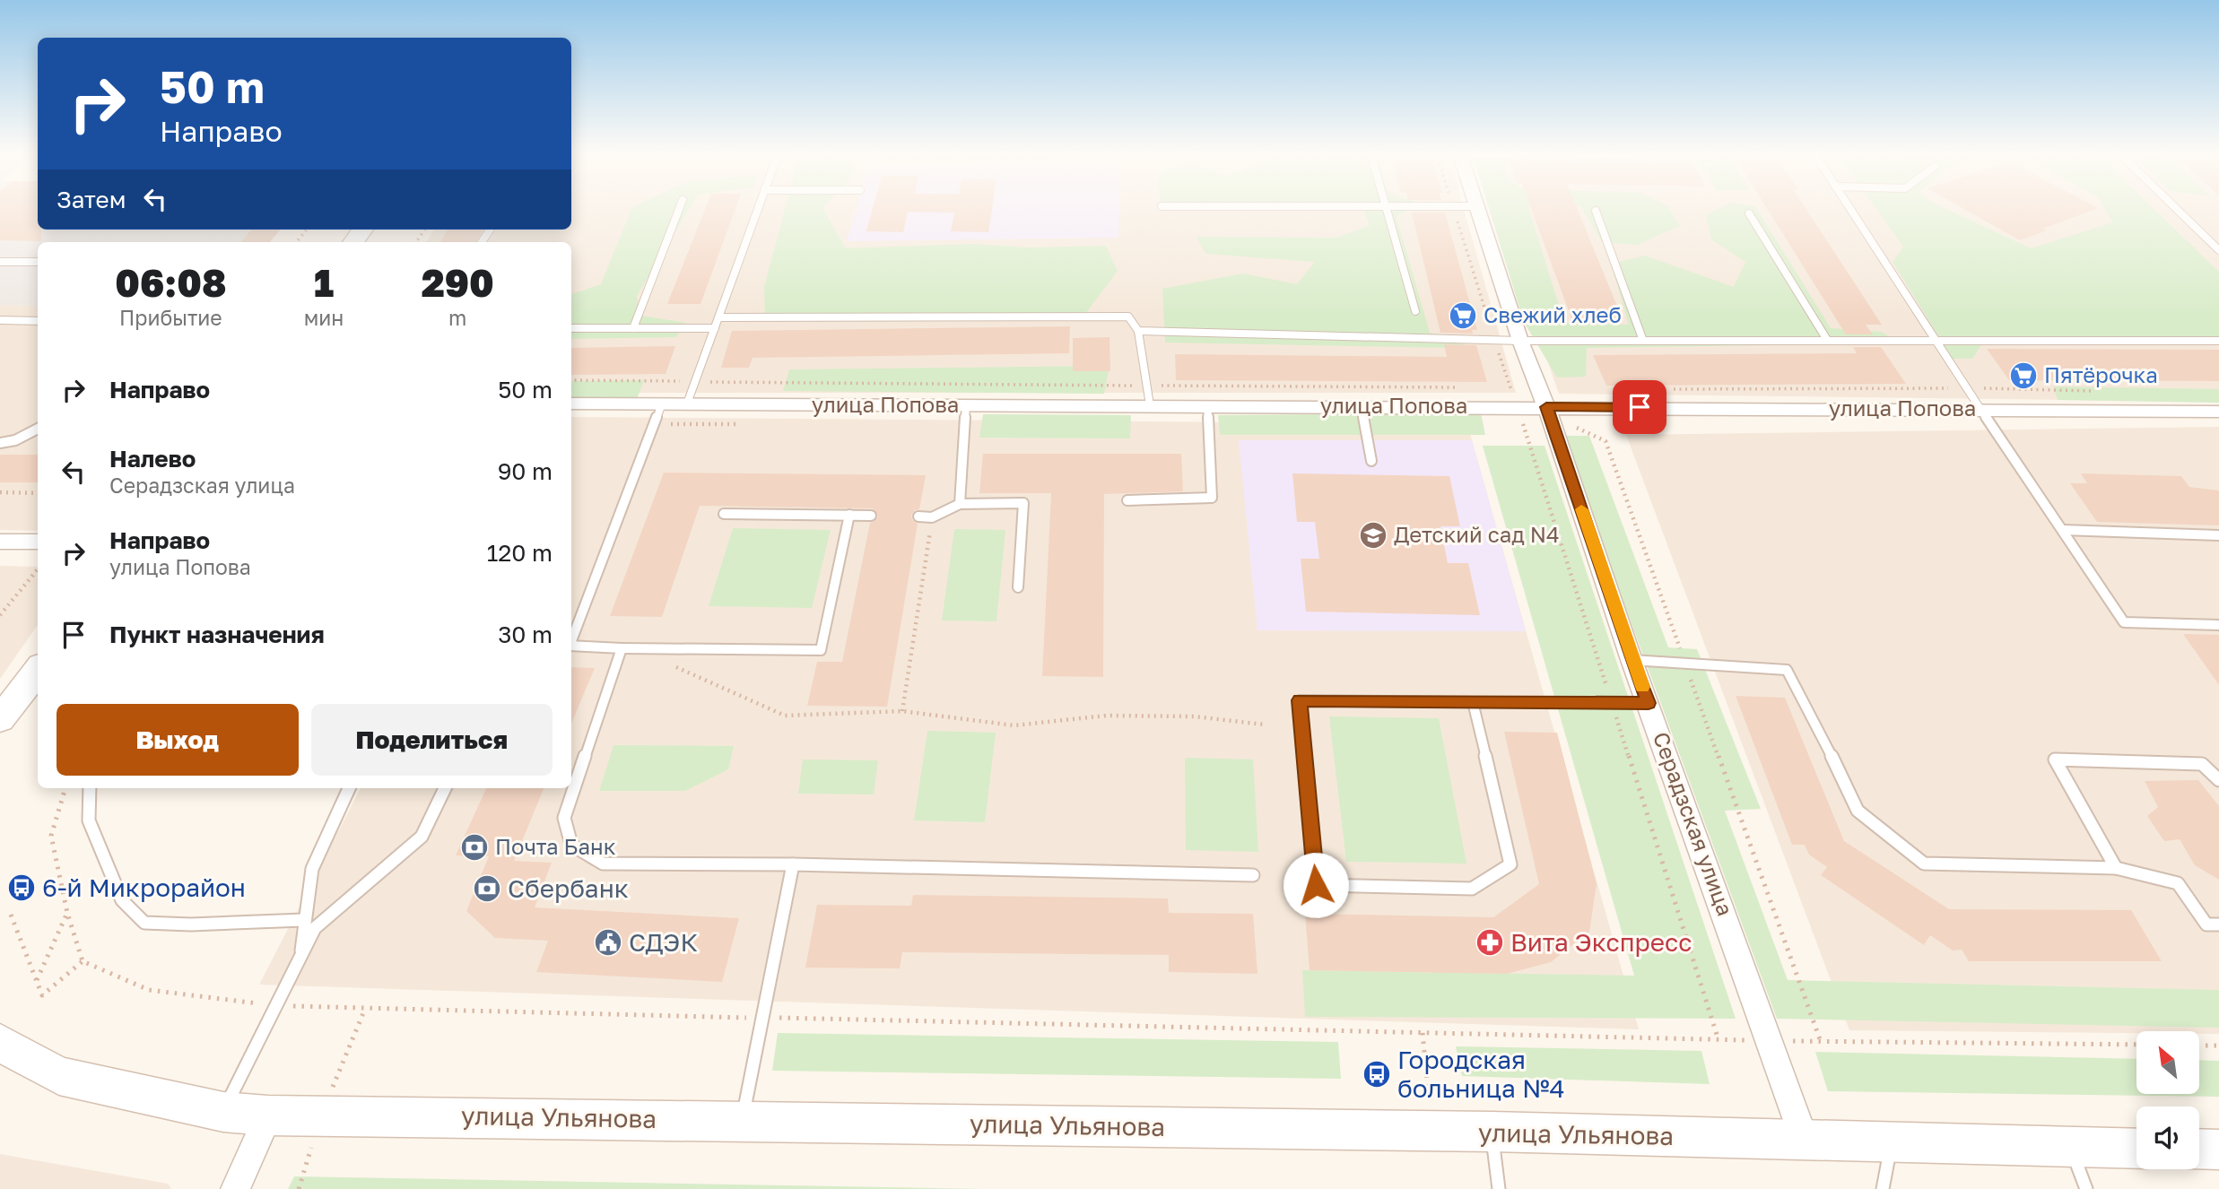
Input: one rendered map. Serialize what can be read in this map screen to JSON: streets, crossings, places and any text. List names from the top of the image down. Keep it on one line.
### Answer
{"streets":{"main road":["улица Ульянова"],"street":["улица Попова","Серадзская улица"]},"crossings":[["улица Попова","Серадзская улица"],["Серадзская улица","улица Ульянова"]],"places":{"supermarket":["Свежий хлеб","Пятёрочка"],"school or university":["Детский сад N4"],"bank":["Почта Банк","Сбербанк"],"bus stop":["6-й Микрорайон","Городская больница №4"],"public building":["СДЭК"],"pharmacy":["Вита Экспресс"]},"north":"top left","page":{"turn":["50 m","Направо"],"then":"Затем","eta":["06:08","Прибытие","1","мин","290","m"],"list":[{"name":"Направо","value":"50 m"},{"name":"Налево","note":"Серадзская улица","value":"90 m"},{"name":"Направо","note":"улица Попова","value":"120 m"},{"name":"Пункт назначения","value":"30 m"}],"buttons":["Выход","Поделиться"]}}
